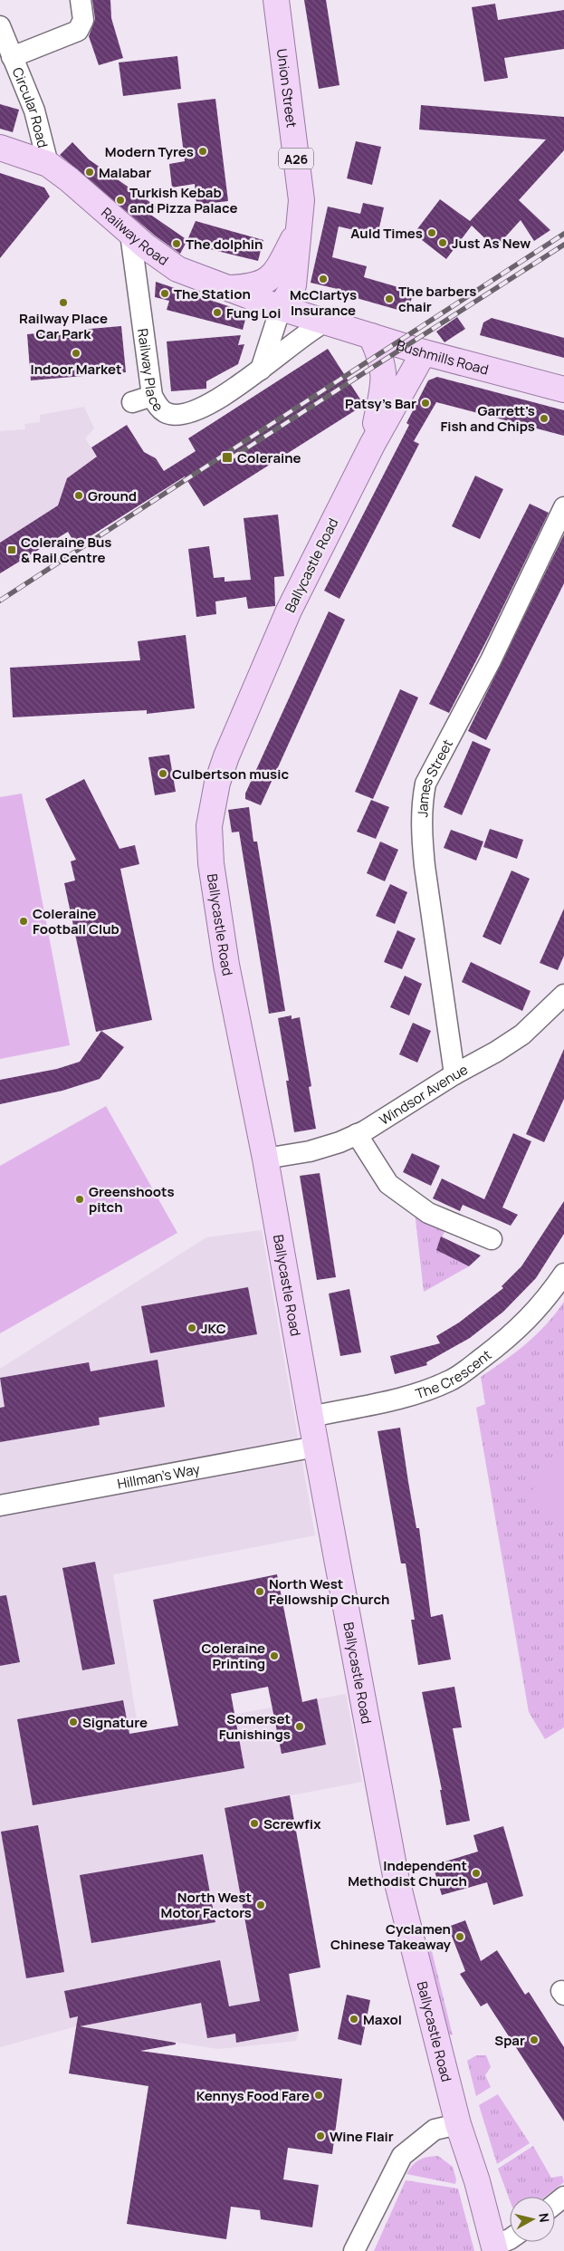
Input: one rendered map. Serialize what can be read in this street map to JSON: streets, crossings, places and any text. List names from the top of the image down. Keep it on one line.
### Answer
{"streets":{"main road":["Union Street","A26","Railway Road","Bushmills Road","Ballycastle Road"],"street":["Circular Road","Railway Place","James Street","Windsor Avenue","The Crescent","Hillman's Way"]},"crossings":[["Union Street","A26"],["Union Street","Railway Road"],["Union Street","Bushmills Road"],["Circular Road","Railway Road"],["A26","Railway Road"],["Railway Road","Bushmills Road"],["Railway Road","Railway Place"],["Bushmills Road","Railway Place"],["Bushmills Road","Ballycastle Road"],["Ballycastle Road","Windsor Avenue"],["Ballycastle Road","The Crescent"],["Ballycastle Road","Hillman's Way"],["James Street","Windsor Avenue"]],"places":{"other":["Modern Tyres","Malabar","Turkish Kebab and Pizza Palace","Auld Times","Just As New","The dolphin","McClartys Insurance","The Station","The barbers chair","Railway Place Car Park","Fung Loi","Indoor Market","Patsy's Bar","Garrett's Fish and Chips","Ground","Culbertson music","Coleraine Football Club","Greenshoots pitch","JKC","North West Fellowship Church","Coleraine Printing","Signature","Somerset Funishings","Screwfix","Independent Methodist Church","North West Motor Factors","Cyclamen Chinese Takeaway","Maxol","Spar","Kennys Food Fare","Wine Flair"],"transit":["Coleraine","Coleraine Bus & Rail Centre"]},"north":"right"}
